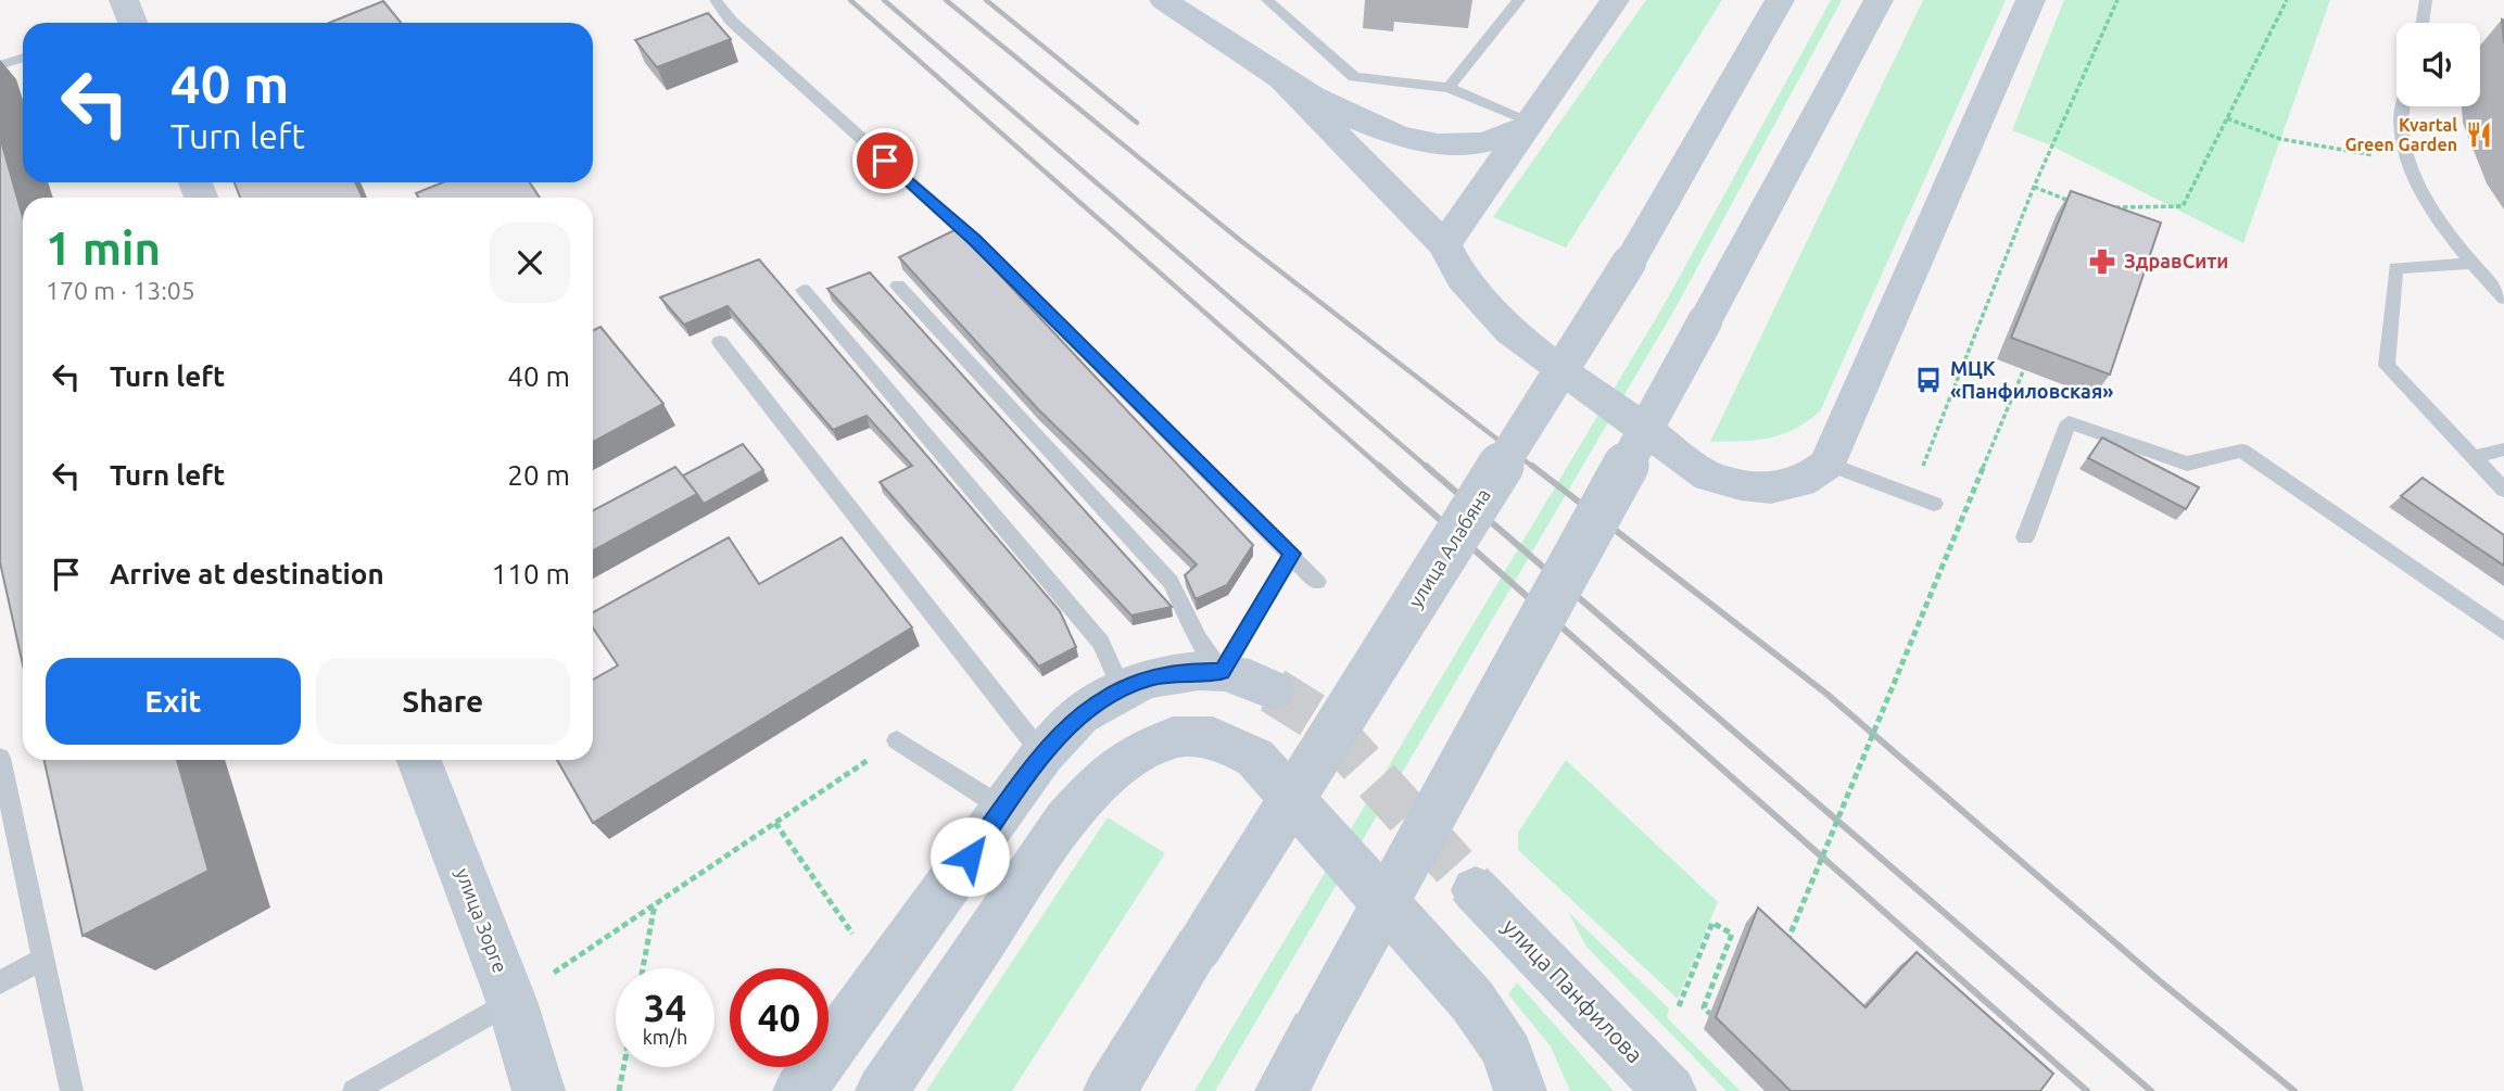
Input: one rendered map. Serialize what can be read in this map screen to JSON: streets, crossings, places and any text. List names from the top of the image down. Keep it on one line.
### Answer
{"streets":{"street":["улица Алабяна","улица Зорге","улица Панфилова"]},"places":{"restaurant":["Kvartal Green Garden"],"pharmacy":["ЗдравСити"],"bus stop":["МЦК «Панфиловская»"]},"page":{"turn":["40 m","Turn left"],"heading":["1 min","170 m · 13:05"],"list":[{"name":"Turn left","value":"40 m"},{"name":"Turn left","value":"20 m"},{"name":"Arrive at destination","value":"110 m"}],"buttons":["Exit","Share"],"speed":"34 km/h","limit":"40"}}
